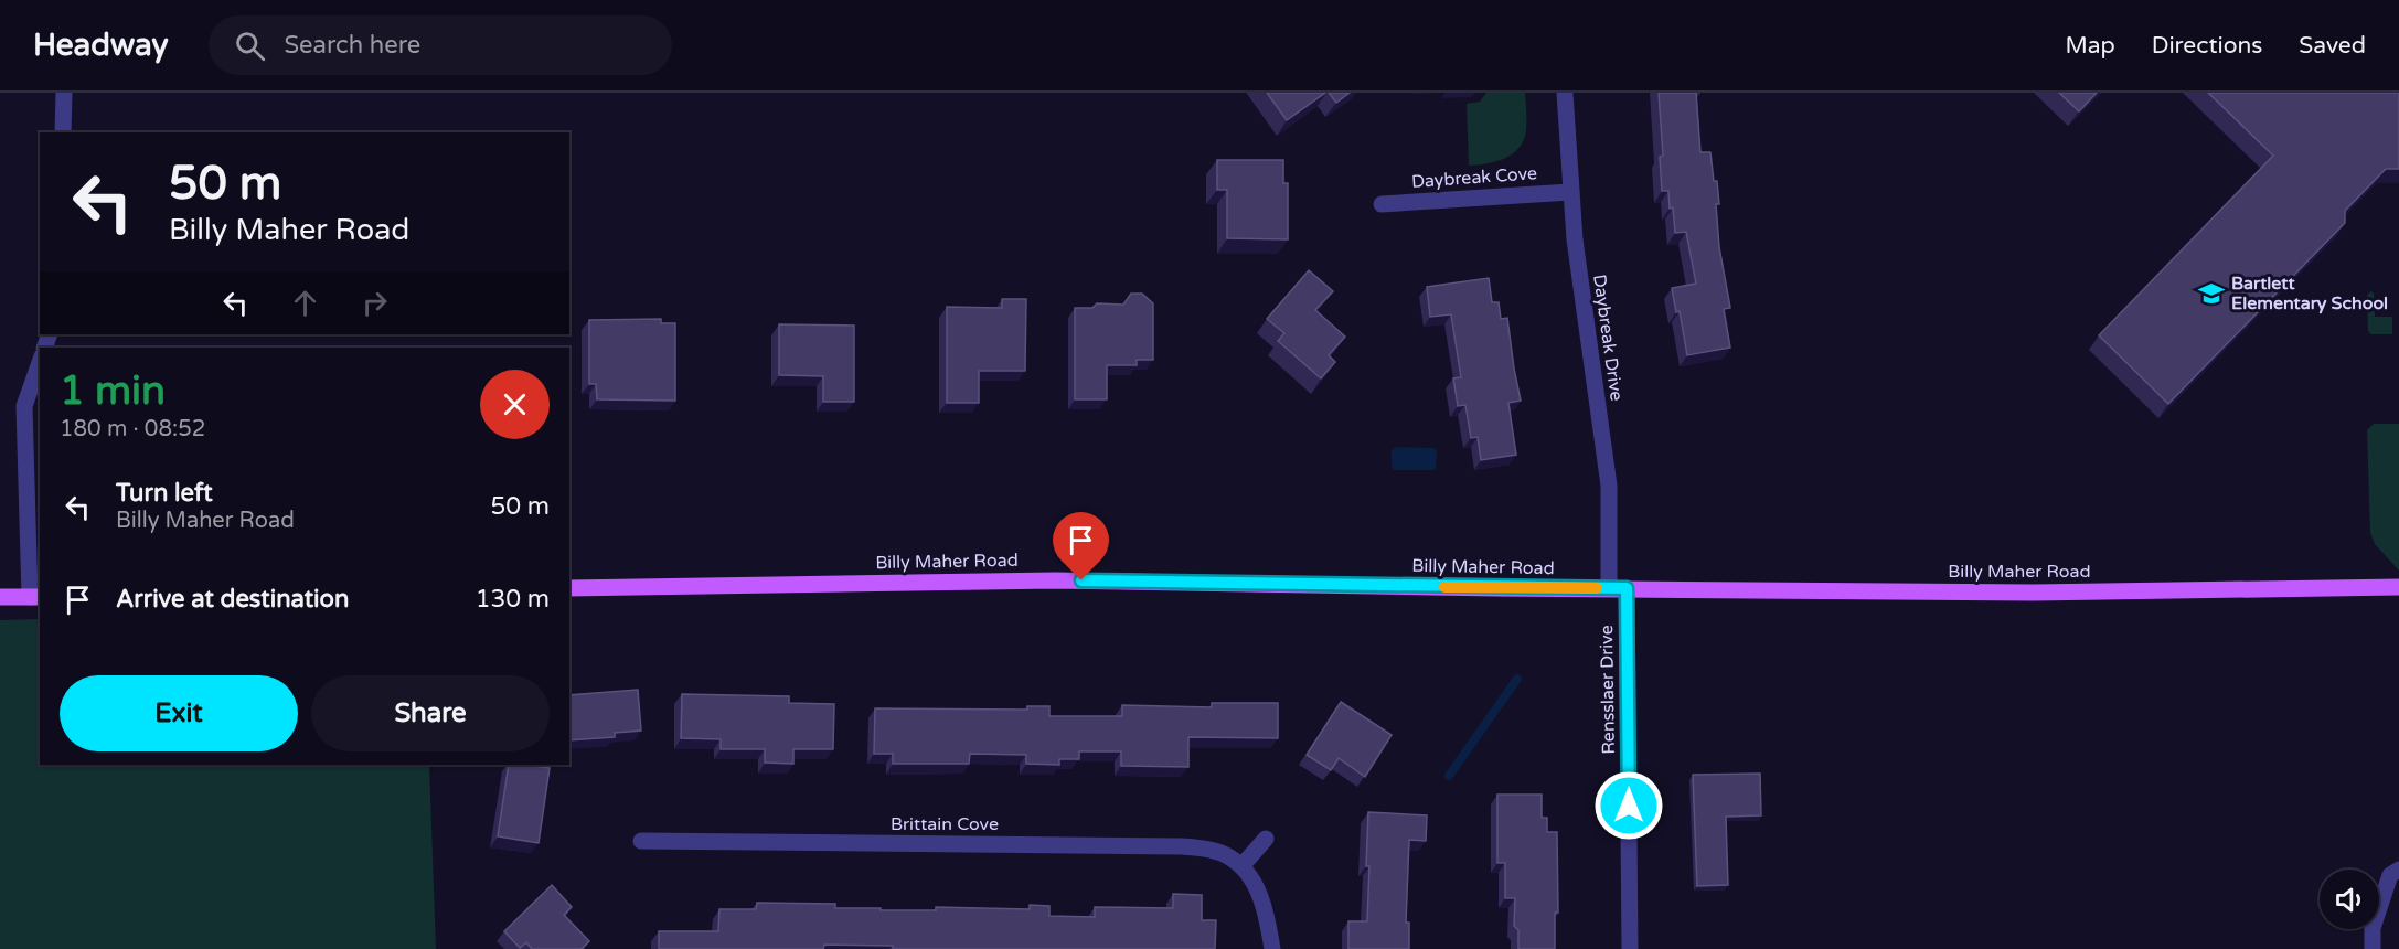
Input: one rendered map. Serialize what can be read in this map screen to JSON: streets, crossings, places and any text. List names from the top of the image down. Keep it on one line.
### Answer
{"streets":{"main road":["Billy Maher Road"],"street":["Daybreak Cove","Daybreak Drive","Rensslaer Drive","Brittain Cove"]},"crossings":[["Daybreak Cove","Daybreak Drive"],["Daybreak Drive","Billy Maher Road"],["Billy Maher Road","Rensslaer Drive"]],"places":{"school or university":["Bartlett Elementary School"]},"page":{"header":"Headway","search":"Search here","nav":["Map","Directions","Saved"],"turn":["50 m","Billy Maher Road"],"heading":["1 min","180 m · 08:52"],"list":[{"name":"Turn left","note":"Billy Maher Road","value":"50 m"},{"name":"Arrive at destination","value":"130 m"}],"buttons":["Exit","Share"]}}
